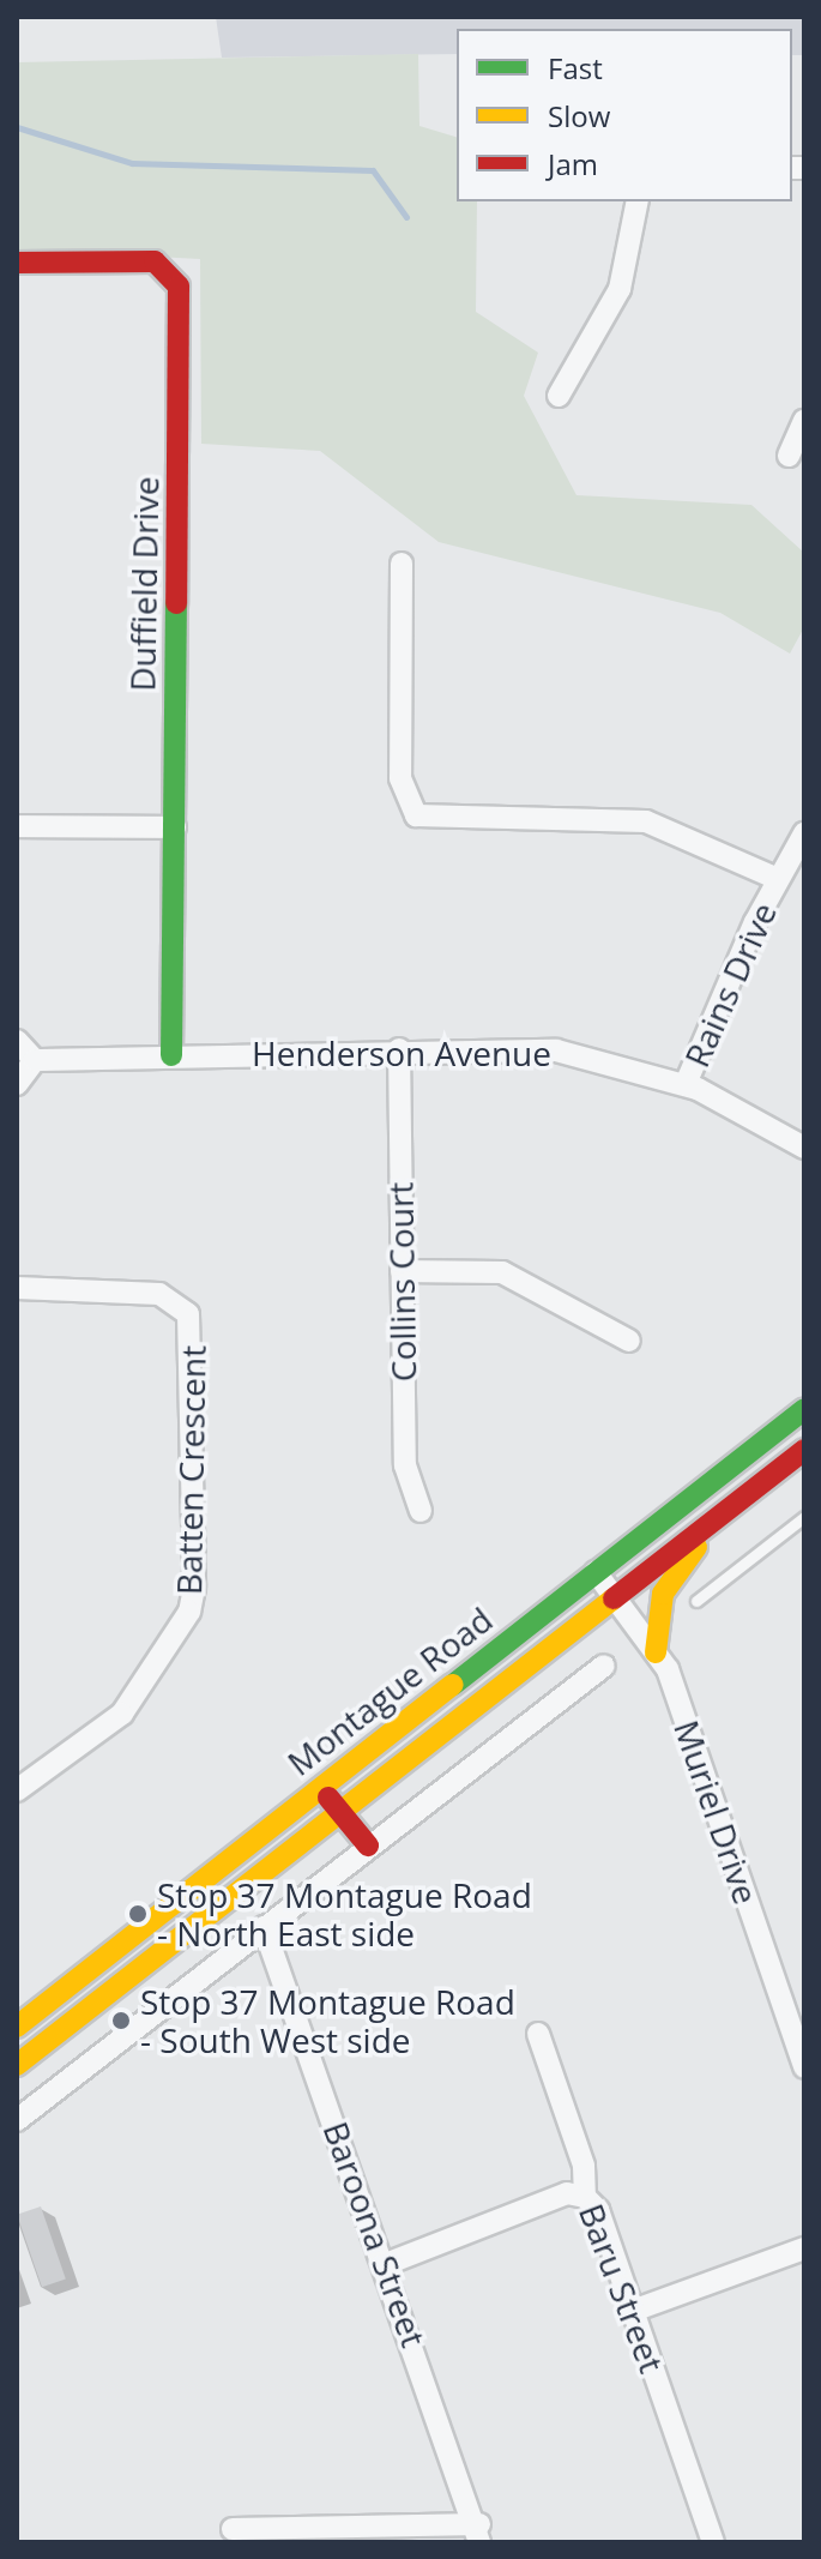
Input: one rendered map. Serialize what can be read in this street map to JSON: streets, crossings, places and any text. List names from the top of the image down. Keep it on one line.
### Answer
{"streets":{"main road":["Duffield Drive","Montague Road"],"street":["Rains Drive","Henderson Avenue","Collins Court","Batten Crescent","Muriel Drive","Baroona Street","Baru Street"]},"crossings":[["Duffield Drive","Henderson Avenue"],["Rains Drive","Henderson Avenue"],["Henderson Avenue","Collins Court"],["Montague Road","Muriel Drive"]],"places":["Stop 37 Montague Road - North East side","Stop 37 Montague Road - South West side"],"legend":["Fast","Slow","Jam"]}
